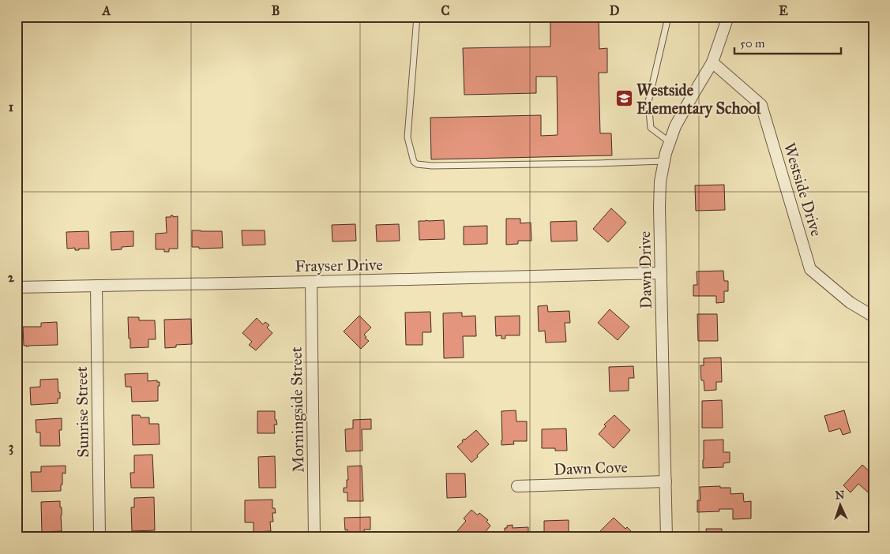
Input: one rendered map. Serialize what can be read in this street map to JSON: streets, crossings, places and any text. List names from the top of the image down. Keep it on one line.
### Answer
{"streets":{"street":["Westside Drive","Frayser Drive","Dawn Drive","Morningside Street","Sunrise Street","Dawn Cove"]},"crossings":[["Westside Drive","Dawn Drive"],["Frayser Drive","Dawn Drive"],["Frayser Drive","Morningside Street"],["Frayser Drive","Sunrise Street"],["Dawn Drive","Dawn Cove"]],"places":{"school or university":["Westside Elementary School"]},"scale_bar":"50 m","north":"top","grid":{"columns":["A","B","C","D","E"],"rows":["1","2","3"]}}
